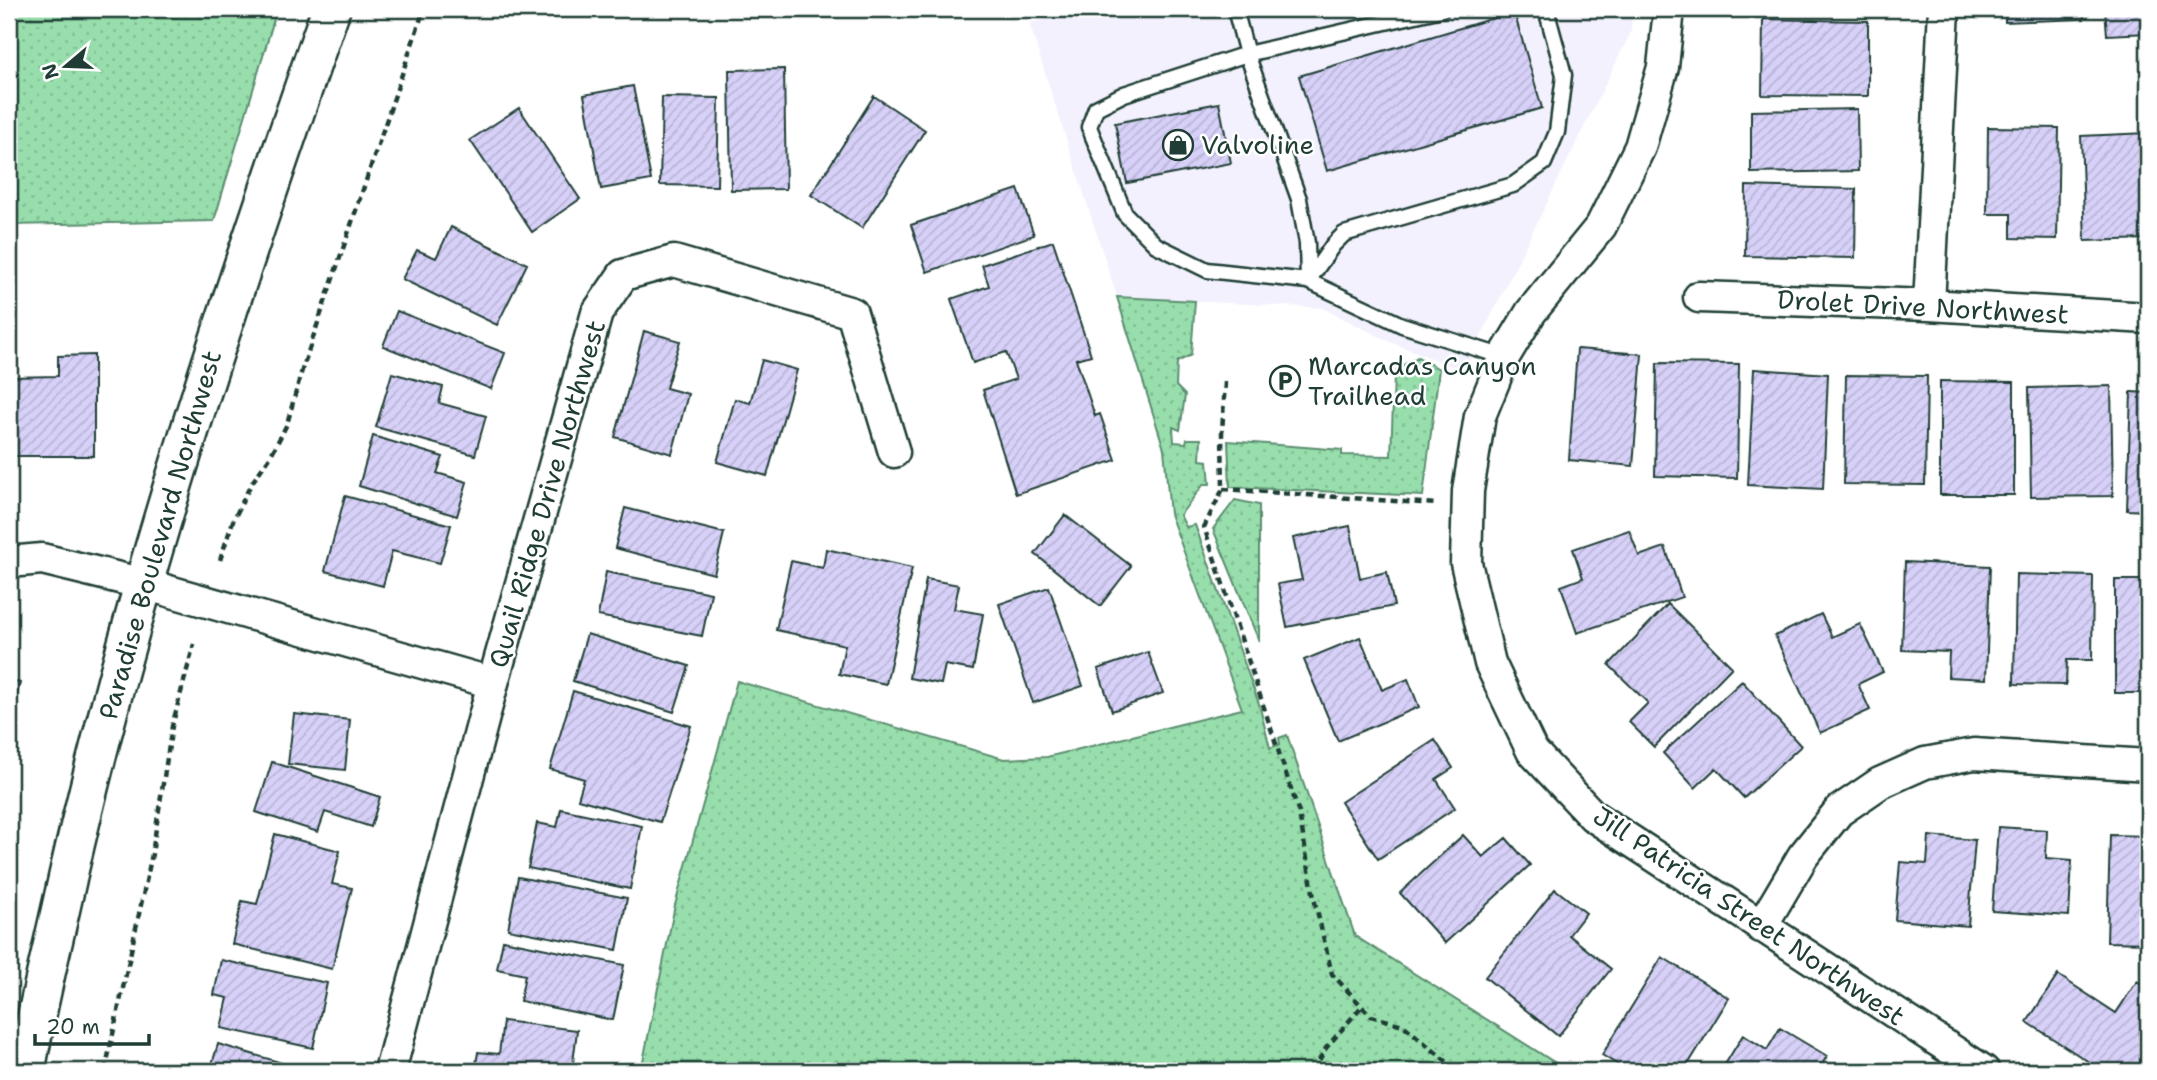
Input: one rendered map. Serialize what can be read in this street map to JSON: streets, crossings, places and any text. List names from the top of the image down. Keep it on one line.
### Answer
{"streets":{"street":["Drolet Drive Northwest","Quail Ridge Drive Northwest","Paradise Boulevard Northwest","Jill Patricia Street Northwest"]},"crossings":[["Quail Ridge Drive Northwest","Paradise Boulevard Northwest"]],"places":{"shop":["Valvoline"],"parking":["Marcadas Canyon Trailhead"]},"scale_bar":"20 m","north":"left"}
